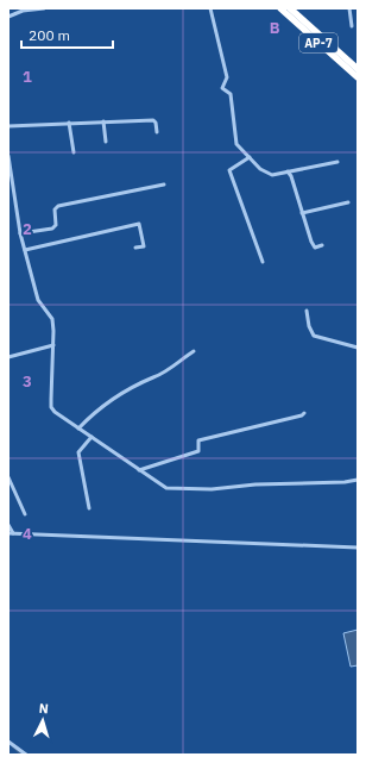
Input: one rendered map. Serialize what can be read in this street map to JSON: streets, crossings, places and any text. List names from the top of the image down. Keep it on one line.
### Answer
{"streets":{"highway":["AP-7"]},"scale_bar":"200 m","north":"top","grid":{"columns":["B"],"rows":["1","2","3","4"]}}
